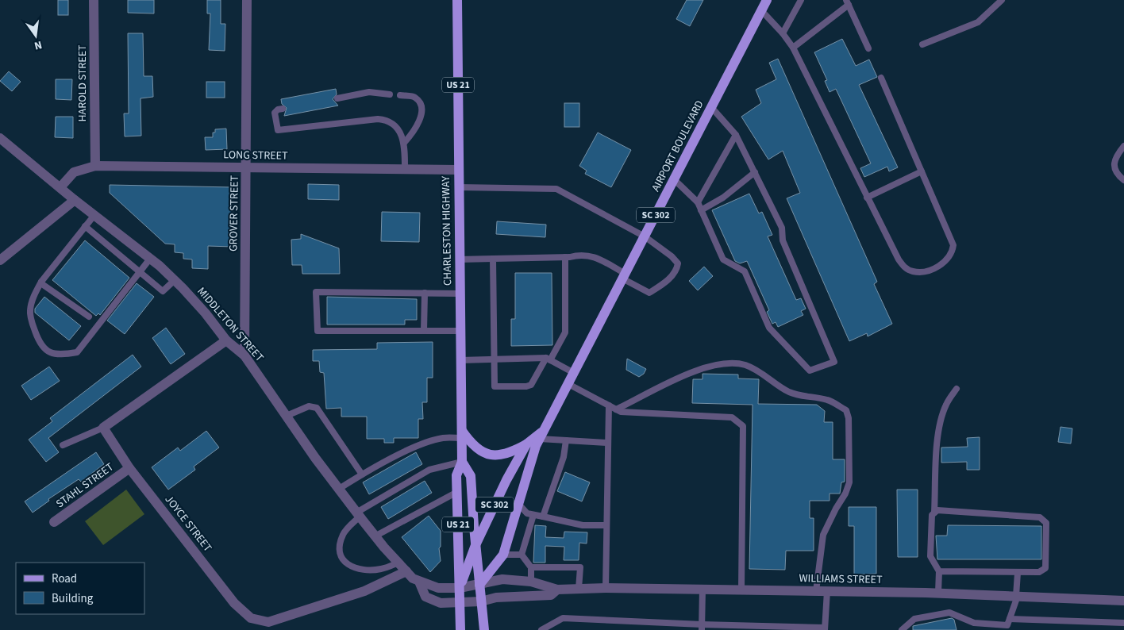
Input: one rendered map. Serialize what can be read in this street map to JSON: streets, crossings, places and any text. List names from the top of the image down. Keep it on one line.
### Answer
{"streets":{"main road":["US 21","AIRPORT BOULEVARD","SC 302","CHARLESTON HIGHWAY"],"street":["HAROLD STREET","LONG STREET","GROVER STREET","MIDDLETON STREET","STAHL STREET","JOYCE STREET","WILLIAMS STREET"]},"crossings":[["HAROLD STREET","LONG STREET"],["AIRPORT BOULEVARD","CHARLESTON HIGHWAY"],["AIRPORT BOULEVARD","MIDDLETON STREET"],["LONG STREET","GROVER STREET"],["LONG STREET","CHARLESTON HIGHWAY"],["LONG STREET","MIDDLETON STREET"],["GROVER STREET","MIDDLETON STREET"],["CHARLESTON HIGHWAY","MIDDLETON STREET"],["MIDDLETON STREET","JOYCE STREET"],["MIDDLETON STREET","WILLIAMS STREET"],["STAHL STREET","JOYCE STREET"]],"legend":["Road","Building"],"north":"bottom"}
